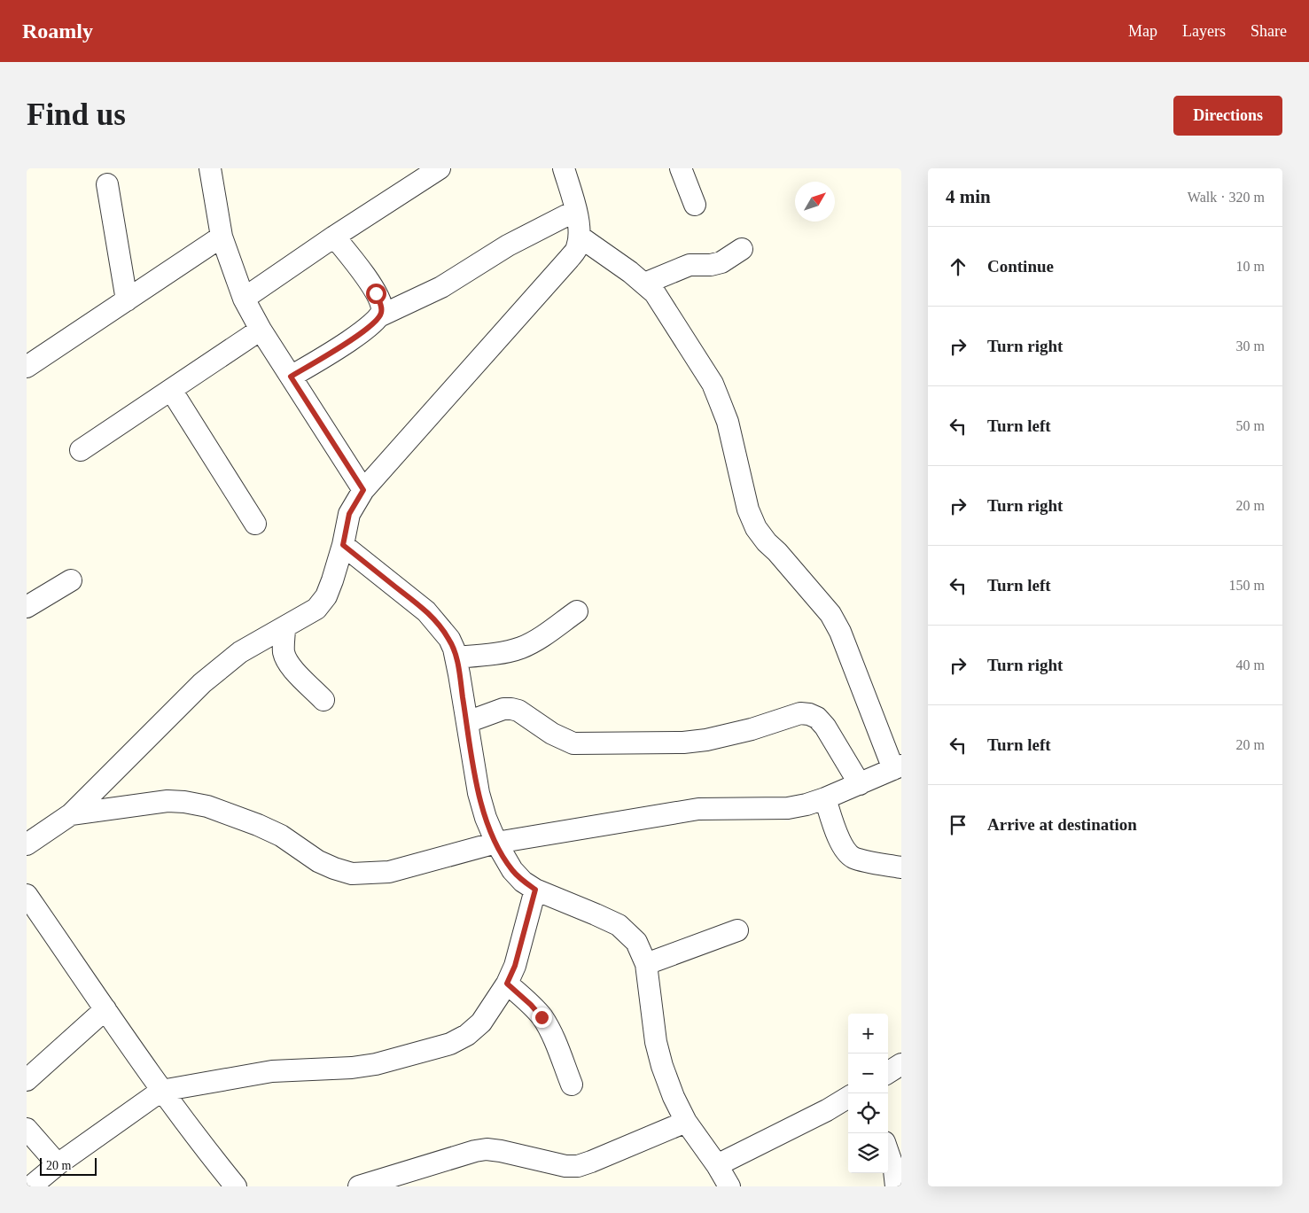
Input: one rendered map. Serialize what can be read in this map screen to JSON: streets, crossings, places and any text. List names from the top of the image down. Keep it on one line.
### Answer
{"scale_bar":"20 m","north":"top right","page":{"header":"Roamly","nav":["Map","Layers","Share"],"buttons":"Directions","title":"Find us","heading":["4 min","Walk · 320 m"],"list":[["Continue","10 m"],["Turn right","30 m"],["Turn left","50 m"],["Turn right","20 m"],["Turn left","150 m"],["Turn right","40 m"],["Turn left","20 m"],"Arrive at destination"],"map_buttons":["+","−"],"scale":"20 m"}}
